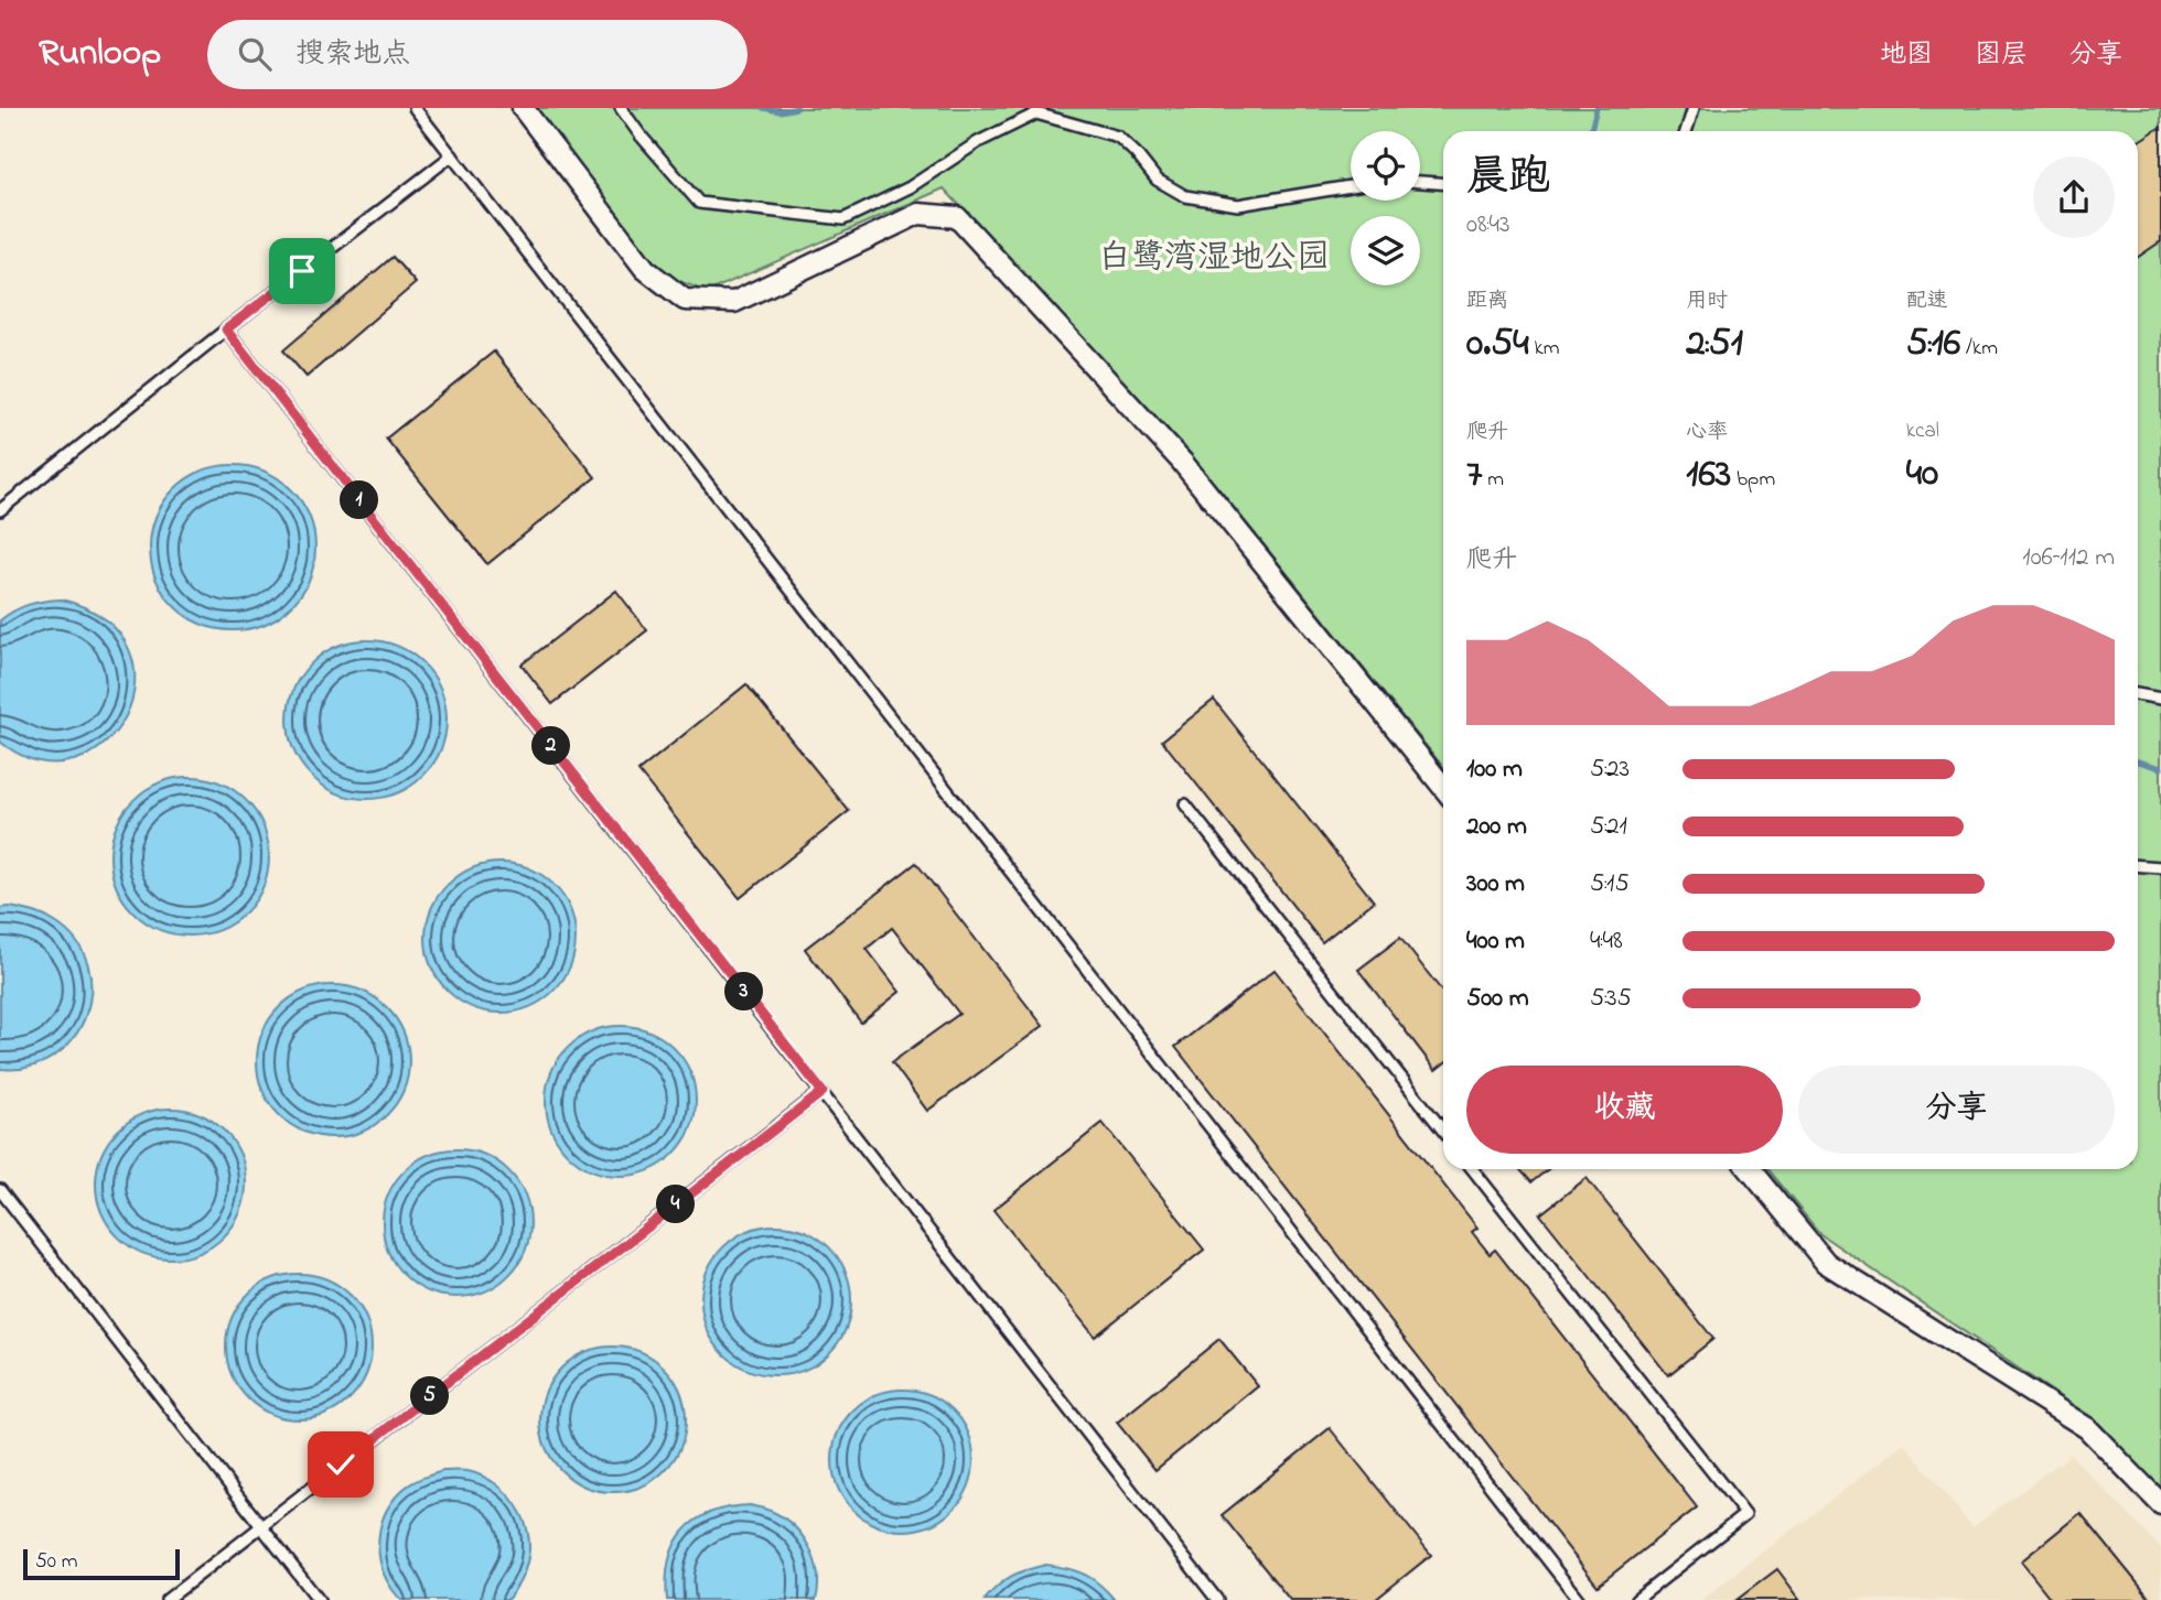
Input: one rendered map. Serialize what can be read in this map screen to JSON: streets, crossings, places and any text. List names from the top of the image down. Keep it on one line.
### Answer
{"parks":["白鹭湾湿地公园"],"scale_bar":"50 m","page":{"header":"Runloop","search":"搜索地点","nav":["地图","图层","分享"],"heading":["晨跑","08:43"],"stats":[["距离","0.54 km"],["用时","2:51"],["配速","5:16 /km"],["爬升","7 m"],["心率","163 bpm"],["kcal","40"]],"pins":["1","2","3","4","5"],"chart":["爬升","106–112 m"],"list":[{"name":"100 m","note":"5:23"},{"name":"200 m","note":"5:21"},{"name":"300 m","note":"5:15"},{"name":"400 m","note":"4:48"},{"name":"500 m","note":"5:35"}],"buttons":["收藏","分享"],"scale":"50 m"}}
